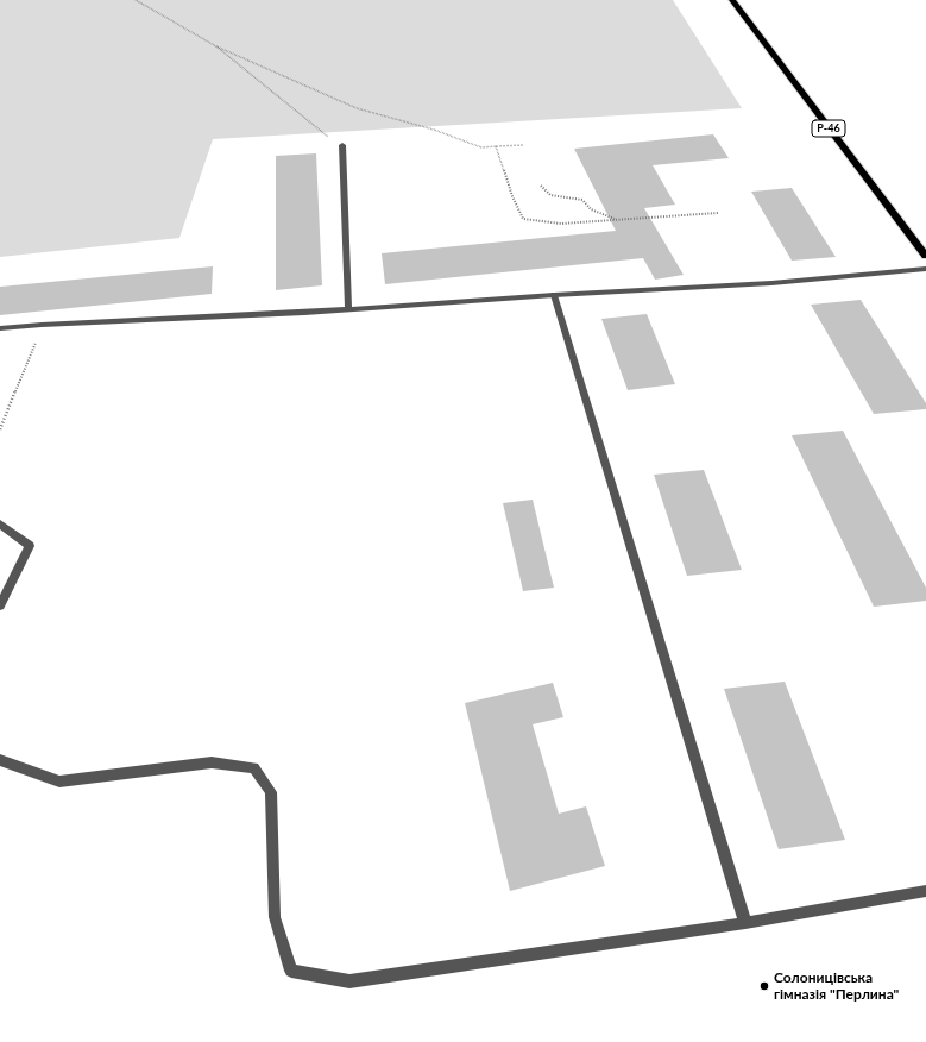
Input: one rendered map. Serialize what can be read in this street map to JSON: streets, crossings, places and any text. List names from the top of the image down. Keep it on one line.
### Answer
{"streets":{"main road":["Р-46"]},"places":["Солоницівська гімназія \"Перлина\""]}
